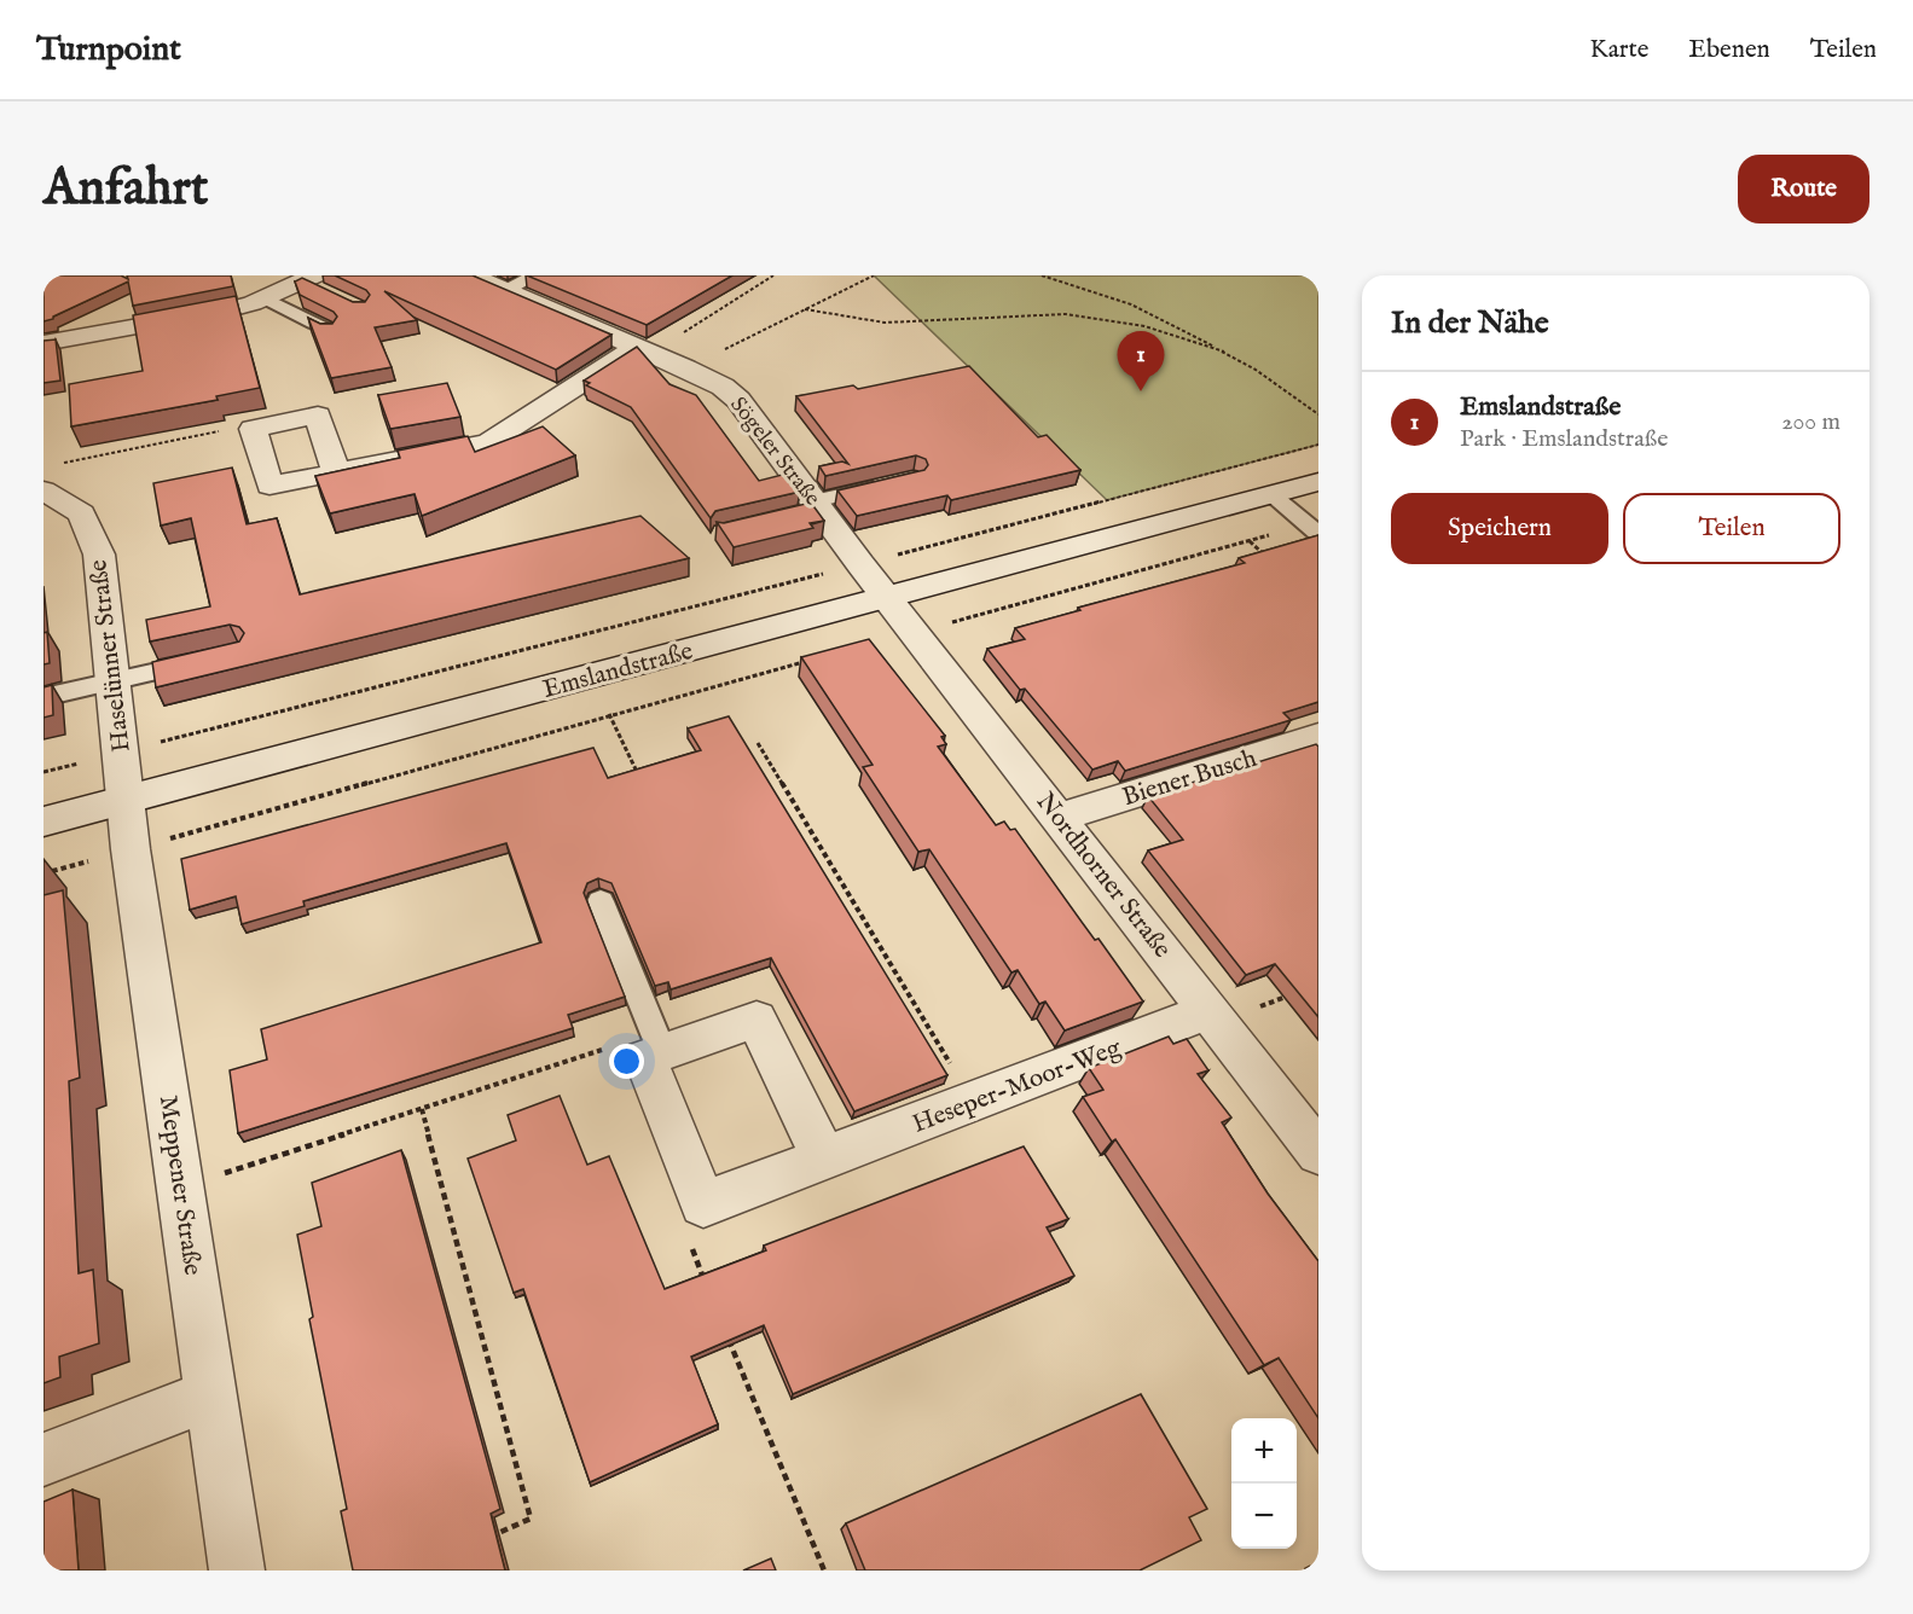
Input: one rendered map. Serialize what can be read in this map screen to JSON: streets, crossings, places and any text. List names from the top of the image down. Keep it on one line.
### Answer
{"streets":{"street":["Sögeler Straße","Haselünner Straße","Emslandstraße","Biener Busch","Nordhorner Straße","Heseper-Moor-Weg","Meppener Straße"]},"crossings":[["Sögeler Straße","Emslandstraße"],["Sögeler Straße","Nordhorner Straße"],["Haselünner Straße","Emslandstraße"],["Haselünner Straße","Meppener Straße"],["Emslandstraße","Nordhorner Straße"],["Emslandstraße","Meppener Straße"],["Biener Busch","Nordhorner Straße"],["Nordhorner Straße","Heseper-Moor-Weg"]],"page":{"header":"Turnpoint","nav":["Karte","Ebenen","Teilen"],"buttons":["Route",["Speichern","Teilen"]],"title":"Anfahrt","heading":"In der Nähe","pins":"1","list":[{"mark":"1","name":"Emslandstraße","note":"Park · Emslandstraße","value":"200 m"}],"map_buttons":["+","−"]}}
